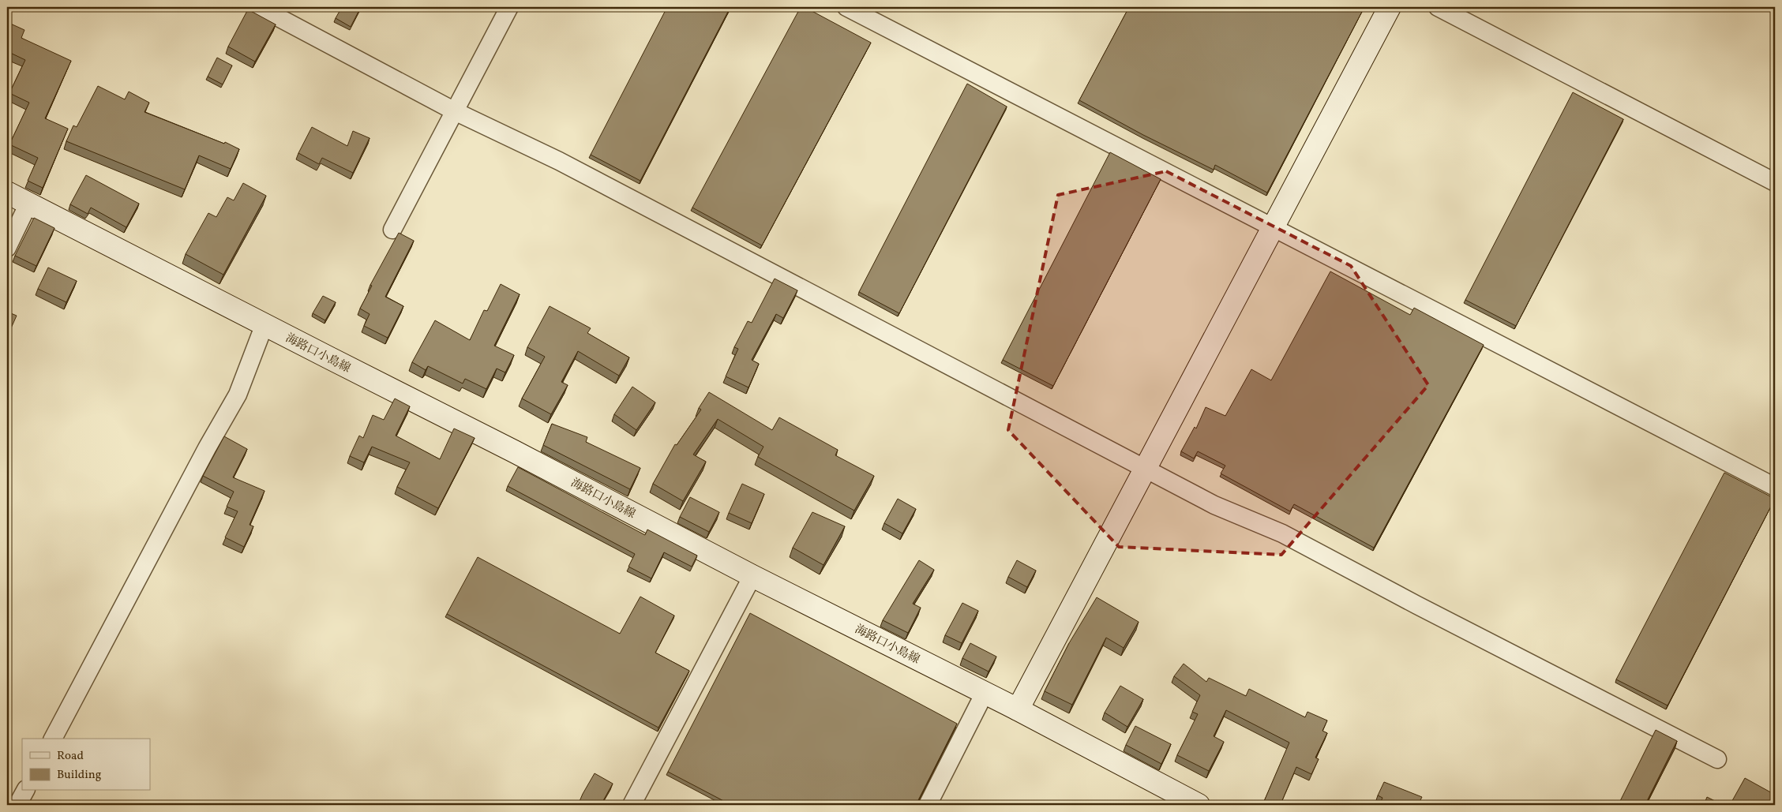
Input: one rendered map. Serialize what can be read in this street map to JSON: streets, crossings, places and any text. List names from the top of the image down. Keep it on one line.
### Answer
{"streets":{"main road":["海路口小島線"]},"legend":["Road","Building"]}
